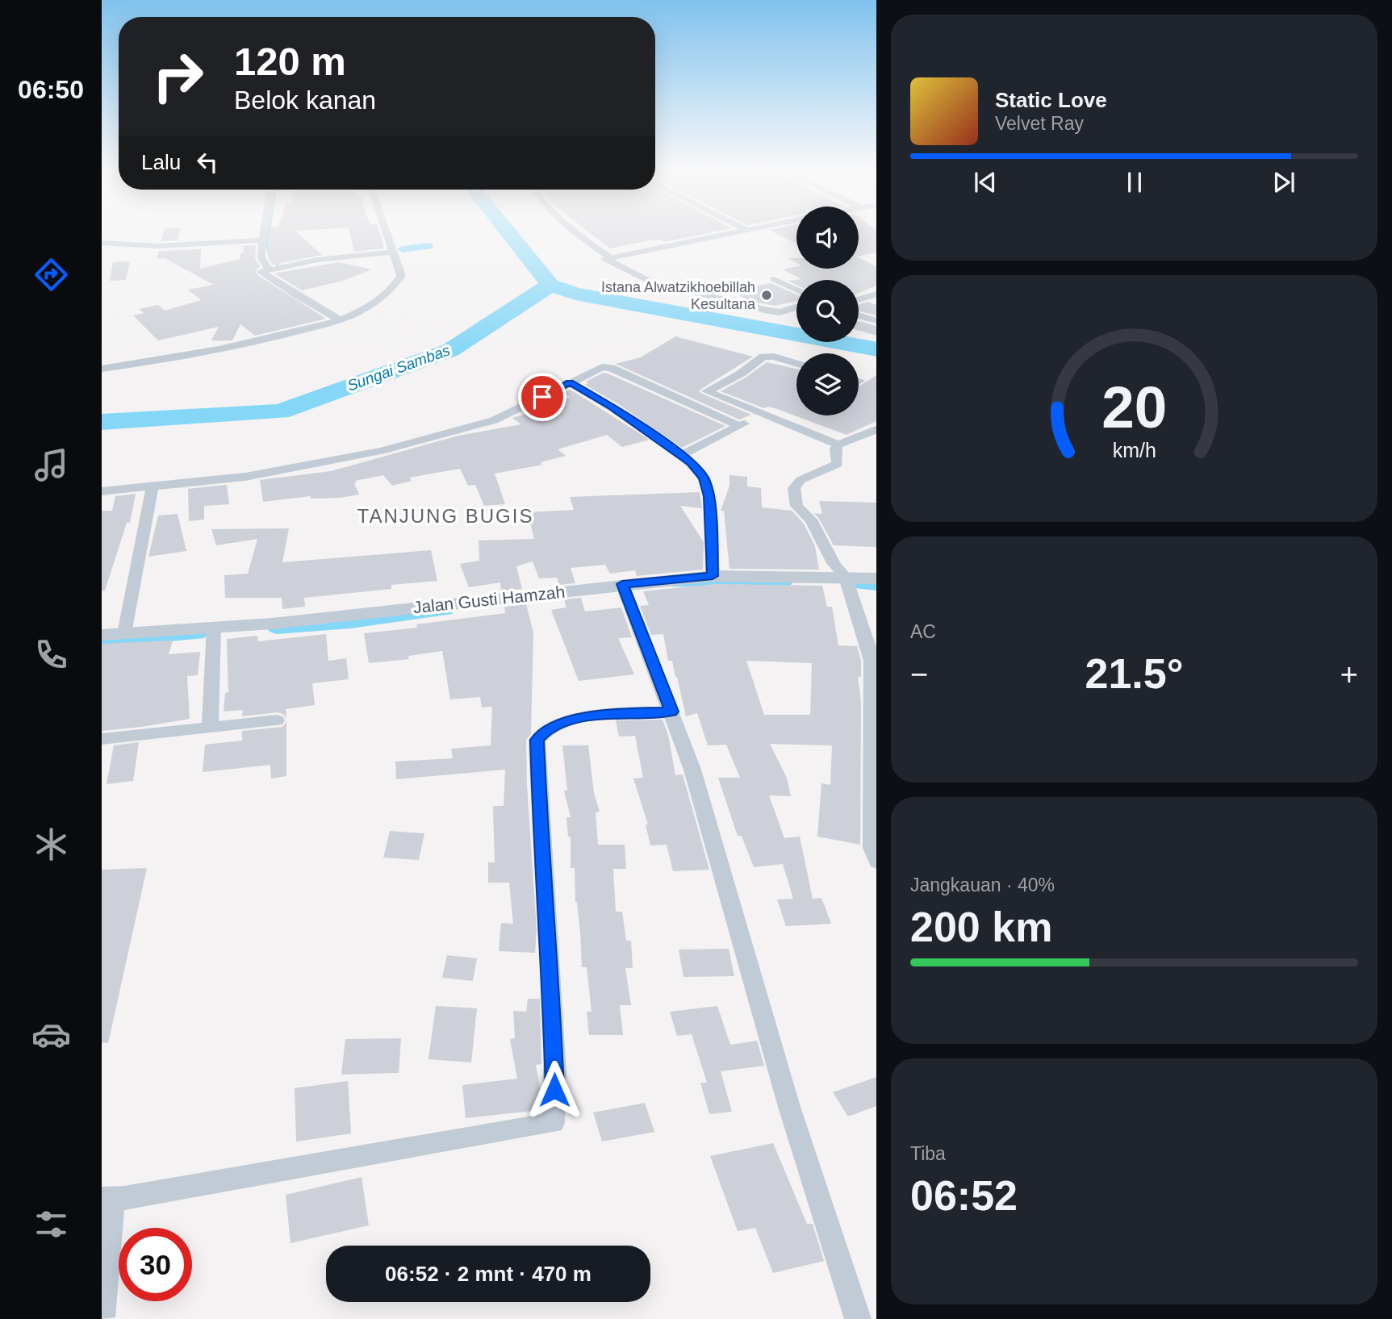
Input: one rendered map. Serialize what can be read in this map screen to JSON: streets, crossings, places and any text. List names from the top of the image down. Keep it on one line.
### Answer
{"streets":{"street":["Jalan Gusti Hamzah"]},"districts":["TANJUNG BUGIS"],"water":["Sungai Sambas"],"places":["Istana Alwatzikhoebillah Kesultana"],"page":{"tabs":"06:50","turn":["120 m","Belok kanan"],"song":["Static Love","Velvet Ray"],"then":"Lalu","tile":["AC",["Jangkauan · 40%","200 km"],["Tiba","06:52"]],"heat":["−","21.5°","+"],"limit":"30","trip":"06:52 · 2 mnt · 470 m","gauge":["20","km/h"]}}
